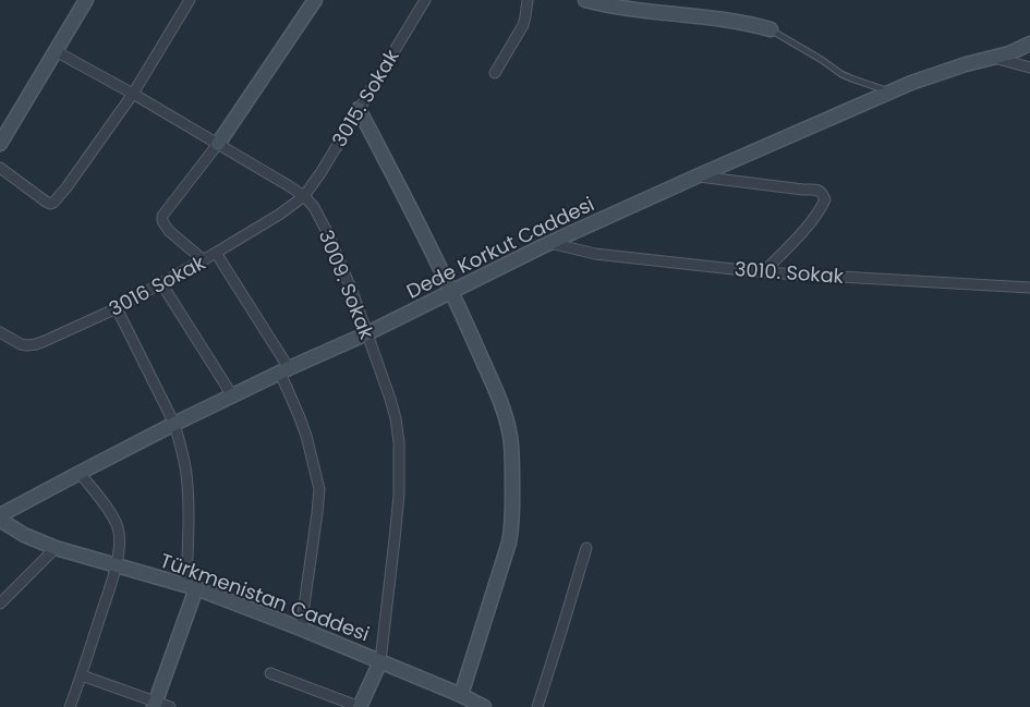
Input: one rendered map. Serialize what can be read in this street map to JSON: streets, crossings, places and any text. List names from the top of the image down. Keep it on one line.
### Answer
{"streets":{"street":["3015. Sokak","Dede Korkut Caddesi","3010. Sokak","3009. Sokak","3016 Sokak","Türkmenistan Caddesi"]},"crossings":[["3015. Sokak","3009. Sokak"],["3015. Sokak","3016 Sokak"],["Dede Korkut Caddesi","3010. Sokak"],["Dede Korkut Caddesi","3009. Sokak"],["3009. Sokak","3016 Sokak"],["3009. Sokak","Türkmenistan Caddesi"]]}
